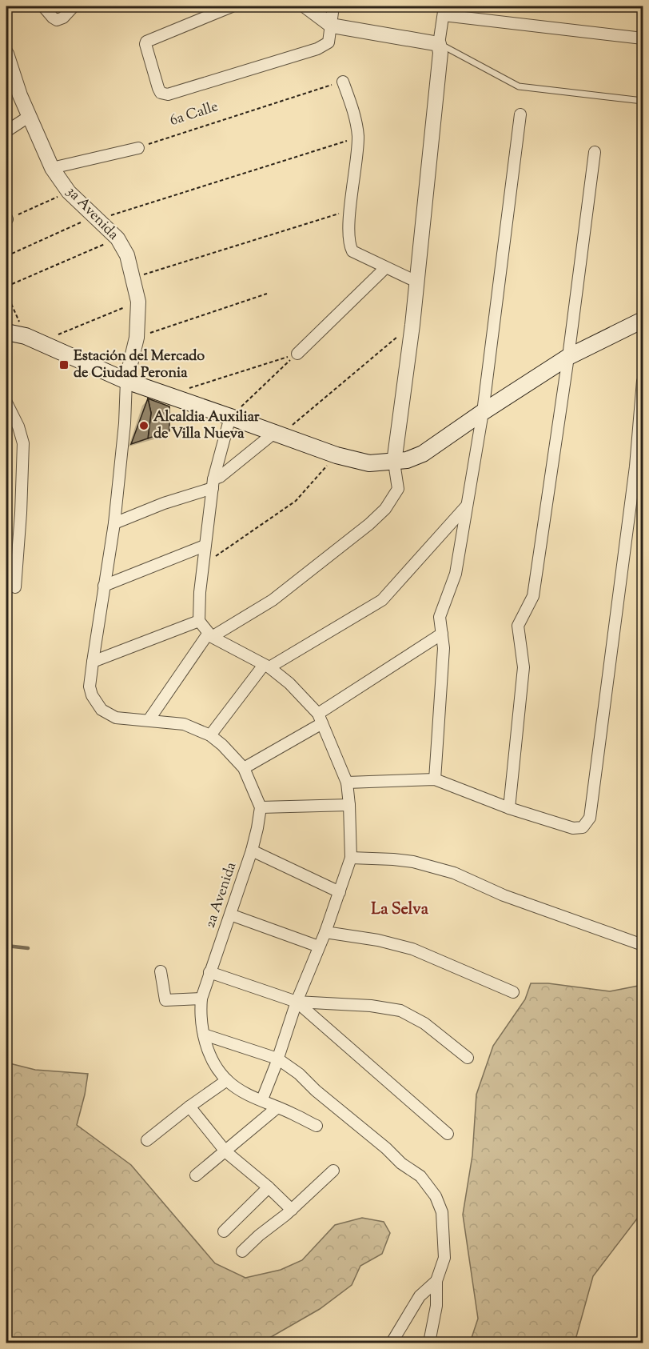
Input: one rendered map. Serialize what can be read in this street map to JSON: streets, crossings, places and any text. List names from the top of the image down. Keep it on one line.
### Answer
{"streets":{"street":["3a Avenida","2a Avenida"],"path":["6a Calle"]},"districts":["La Selva"],"places":{"transit":["Estación del Mercado de Ciudad Peronia"],"other":["Alcaldia Auxiliar de Villa Nueva"]}}
